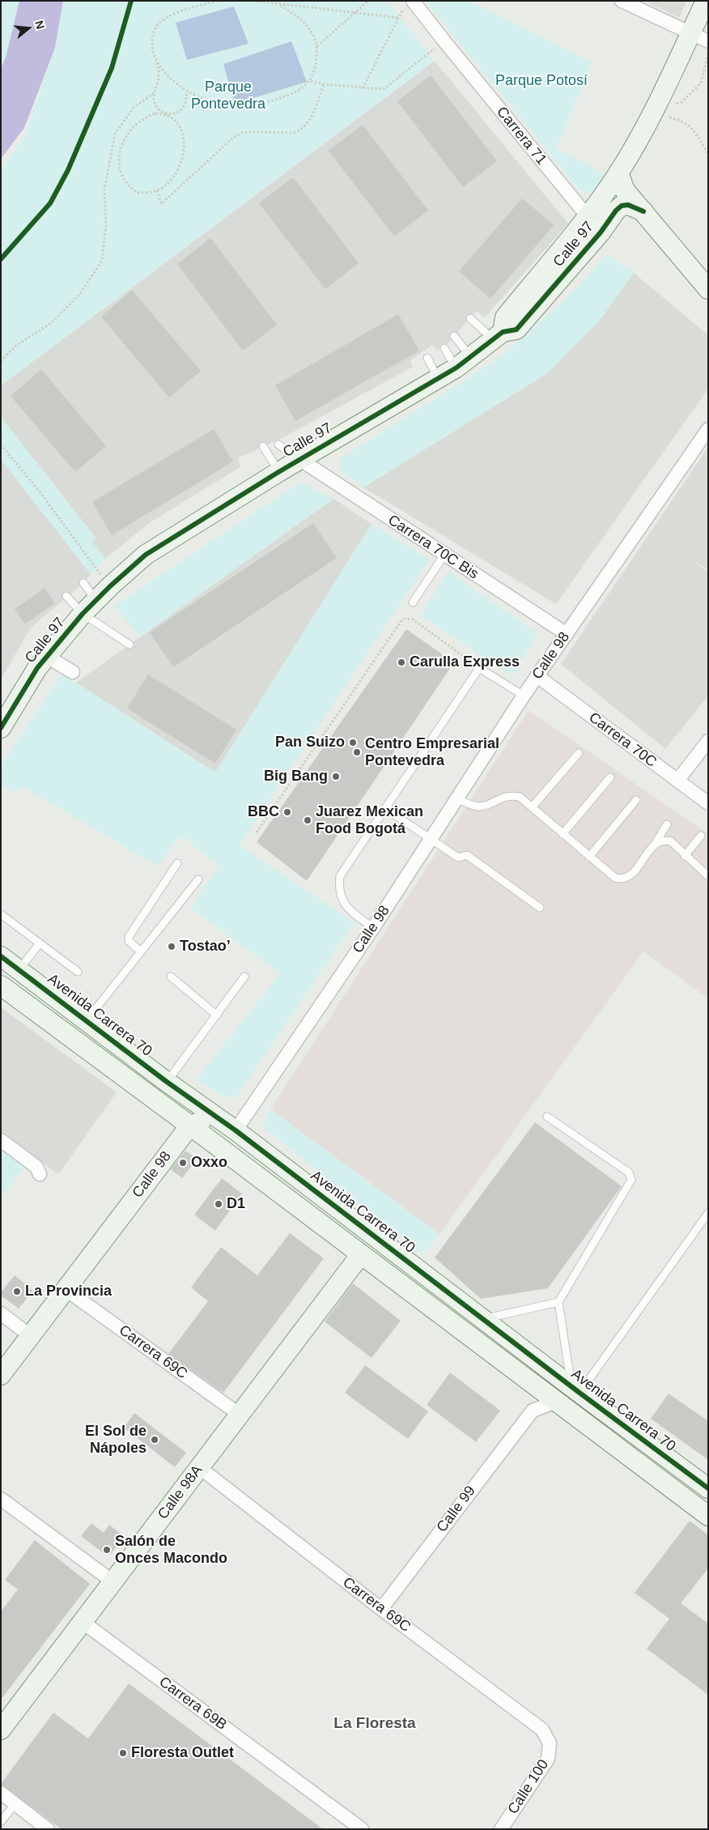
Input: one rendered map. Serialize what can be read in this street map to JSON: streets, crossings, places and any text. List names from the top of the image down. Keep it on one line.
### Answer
{"streets":{"street":["Carrera 71","Calle 97","Carrera 70C Bis","Calle 98","Carrera 70C","Avenida Carrera 70","Carrera 69C","Calle 98A","Calle 99","Carrera 69B","Calle 100"]},"crossings":[["Carrera 71","Calle 97"],["Calle 97","Carrera 70C Bis"],["Carrera 70C Bis","Calle 98"],["Calle 98","Carrera 70C"],["Calle 98","Avenida Carrera 70"],["Calle 98","Carrera 69C"],["Carrera 69C","Calle 98A"],["Carrera 69C","Calle 99"],["Carrera 69C","Calle 100"],["Calle 98A","Carrera 69B"]],"districts":["La Floresta"],"parks":["Parque Potosí","Parque Pontevedra"],"places":["Carulla Express","Pan Suizo","Centro Empresarial Pontevedra","Big Bang","BBC","Juarez Mexican Food Bogotá","Tostao’","Oxxo","D1","La Provincia","El Sol de Nápoles","Salón de Onces Macondo","Floresta Outlet"],"north":"right"}
